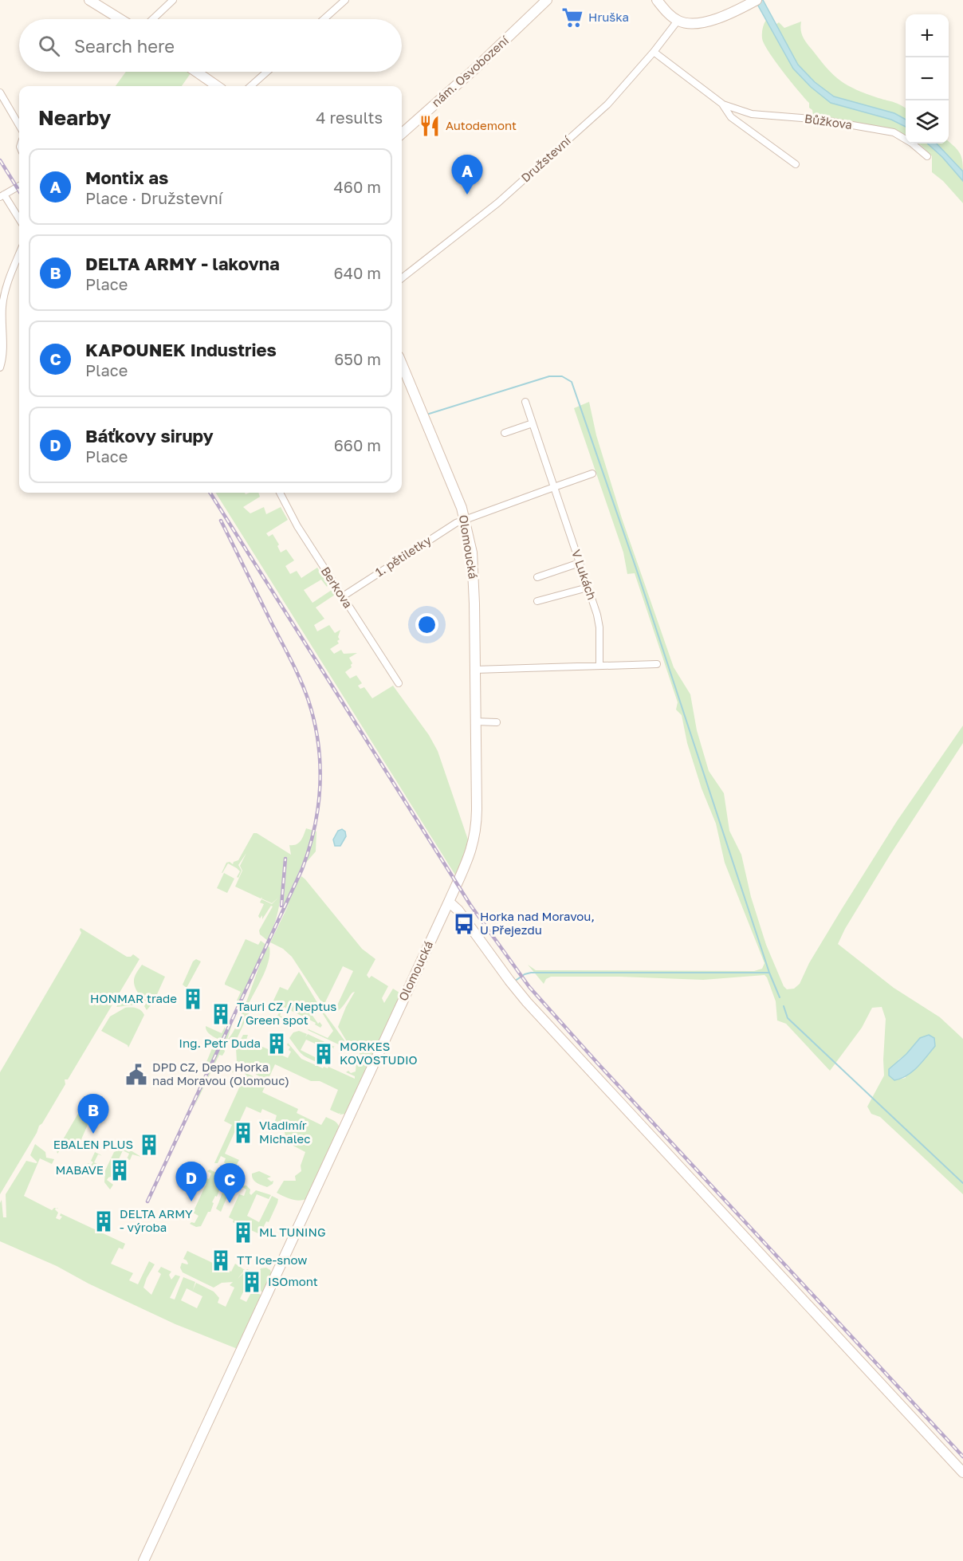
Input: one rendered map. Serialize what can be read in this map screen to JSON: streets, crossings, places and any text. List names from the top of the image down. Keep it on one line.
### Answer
{"streets":{"street":["nám. Osvobození","Bůžkova","Družstevní","Olomoucká","1. pětiletky","V Lukách","Berkova"]},"crossings":[["Bůžkova","Družstevní"],["Olomoucká","1. pětiletky"],["1. pětiletky","Berkova"]],"places":{"supermarket":["Hruška"],"restaurant":["Autodemont"],"bus stop":["Horka nad Moravou, U Přejezdu"],"building":["HONMAR trade","Tauri CZ / Neptus / Green spot","Ing. Petr Duda","MORKES KOVOSTUDIO","Vladimír Michalec","EBALEN PLUS","MABAVE","DELTA ARMY - výroba","ML TUNING","TT Ice-snow","ISOmont"],"public building":["DPD CZ, Depo Horka nad Moravou (Olomouc)"]},"page":{"map_buttons":["+","−"],"search":"Search here","heading":["Nearby","4 results"],"list":[{"mark":"A","name":"Montix as","note":"Place · Družstevní","value":"460 m"},{"mark":"B","name":"DELTA ARMY - lakovna","note":"Place","value":"640 m"},{"mark":"C","name":"KAPOUNEK Industries","note":"Place","value":"650 m"},{"mark":"D","name":"Báťkovy sirupy","note":"Place","value":"660 m"}],"pins":["A","B","D","C"]}}
